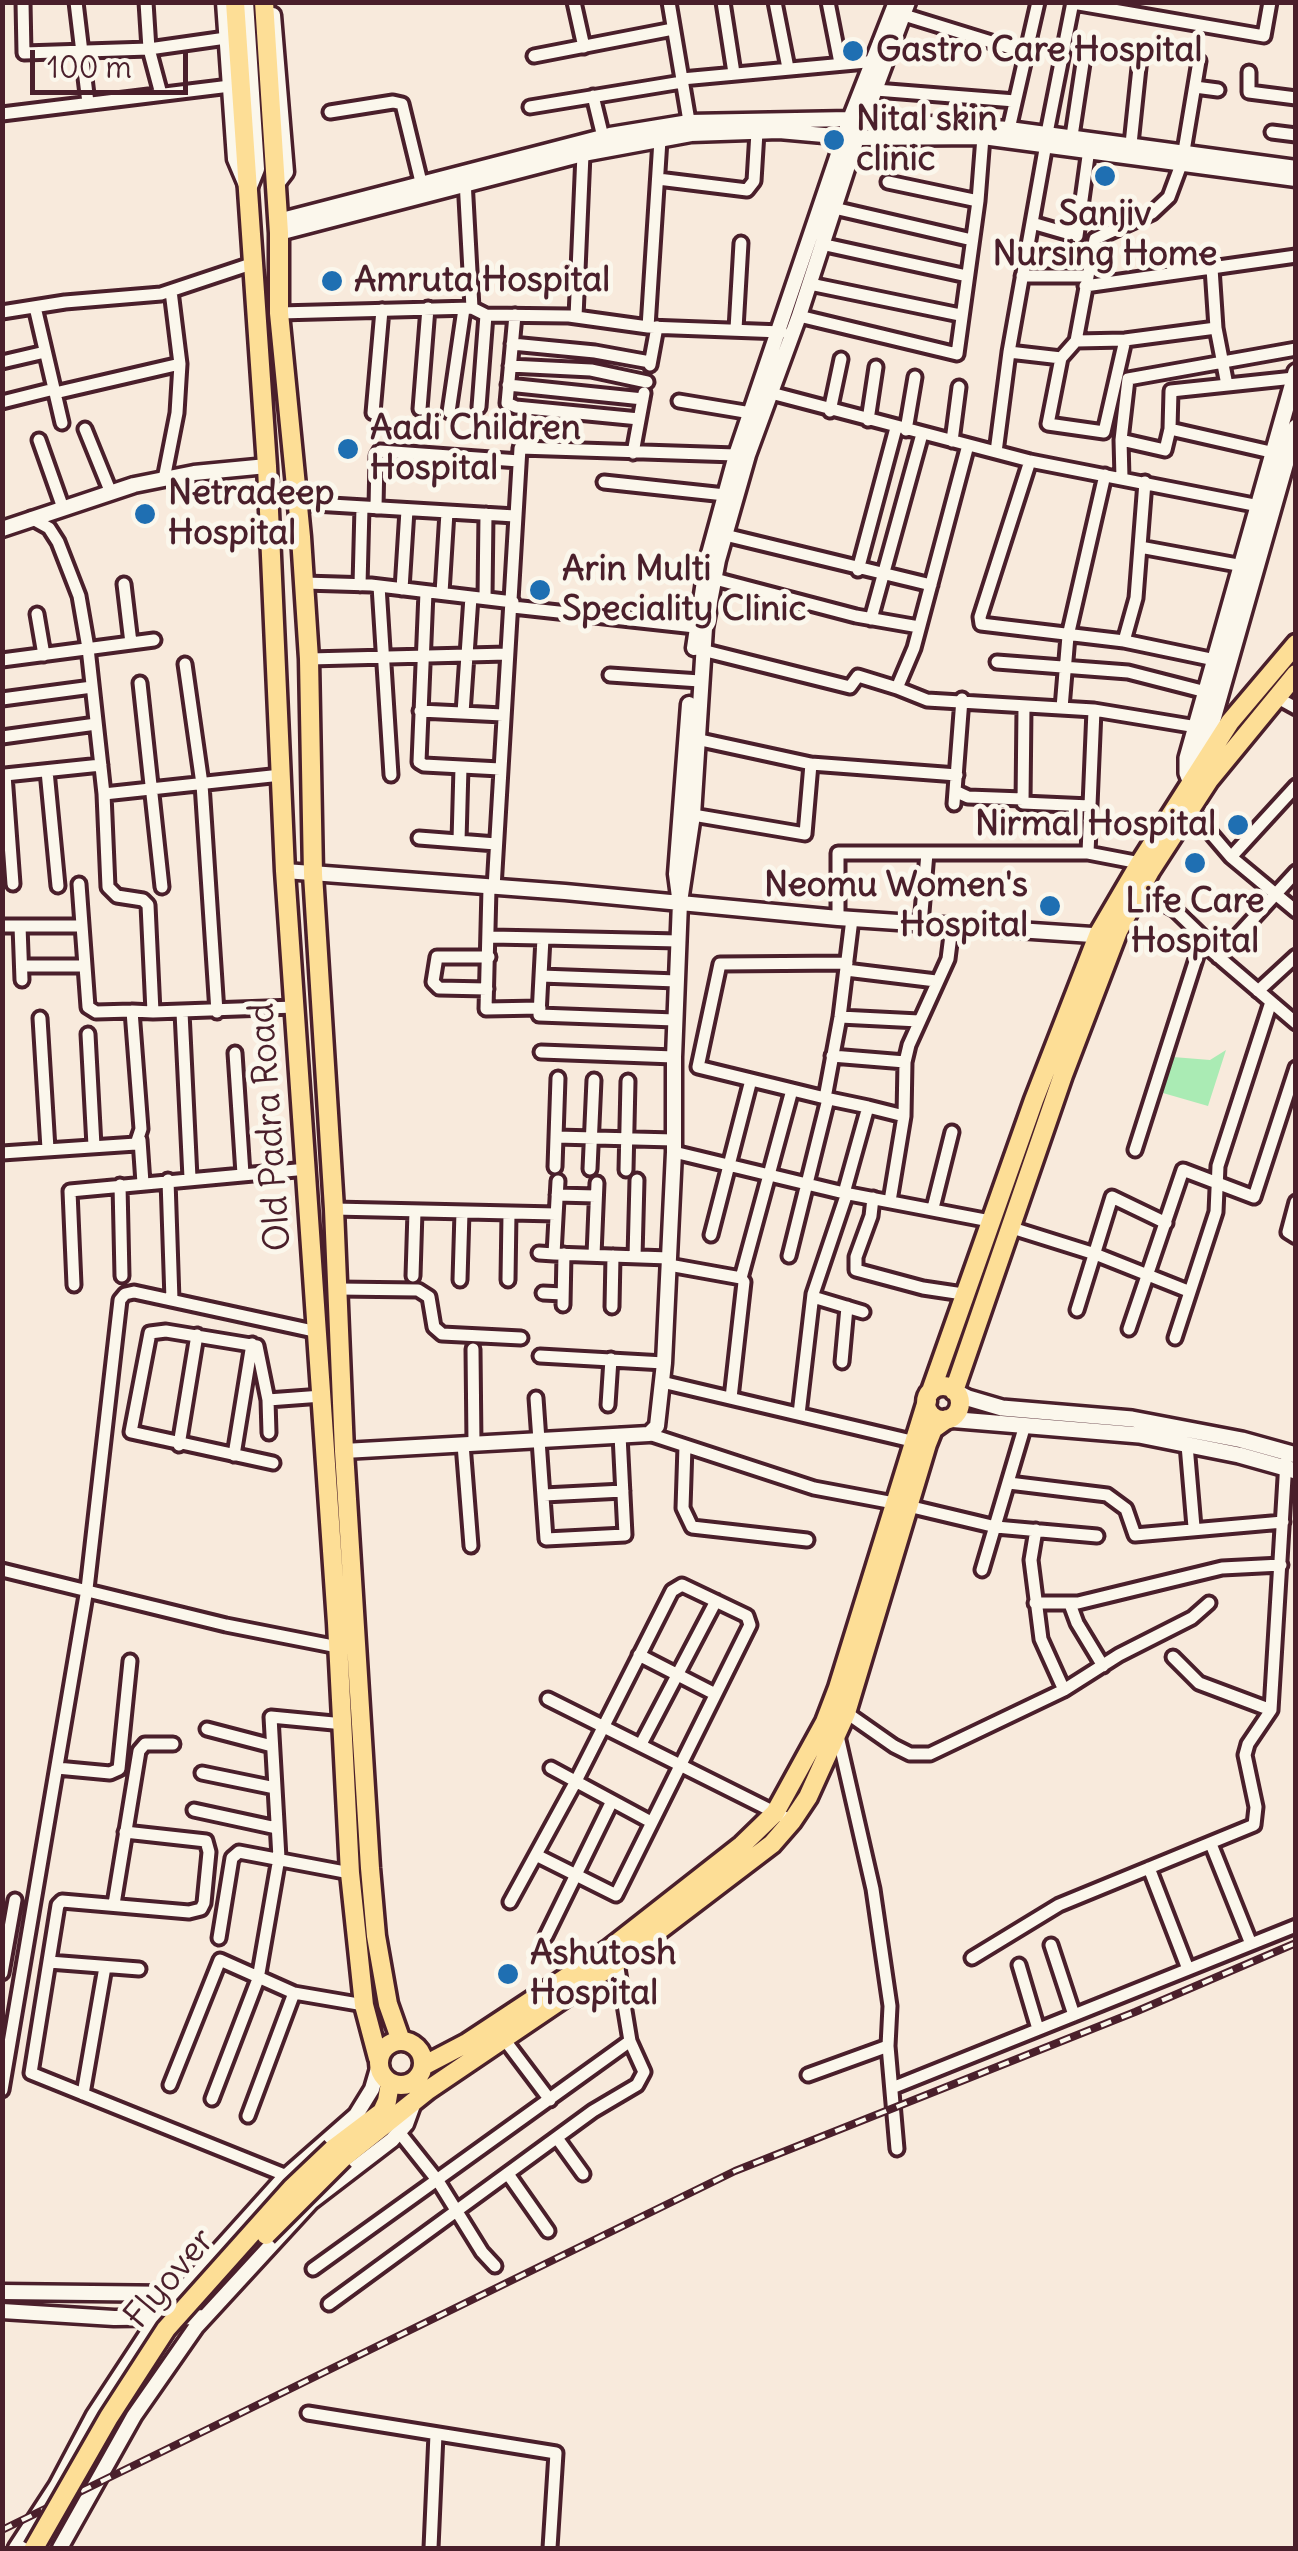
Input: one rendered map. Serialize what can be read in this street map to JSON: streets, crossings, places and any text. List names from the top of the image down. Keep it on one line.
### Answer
{"streets":{"main road":["Old Padra Road","Flyover"]},"crossings":[["Old Padra Road","Flyover"]],"places":["Gastro Care Hospital","Nital skin clinic","Sanjiv Nursing Home","Amruta Hospital","Aadi Children Hospital","Netradeep Hospital","Arin Multi Speciality Clinic","Nirmal Hospital","Life Care Hospital","Neomu Women's Hospital","Ashutosh Hospital"],"scale_bar":"100 m"}
